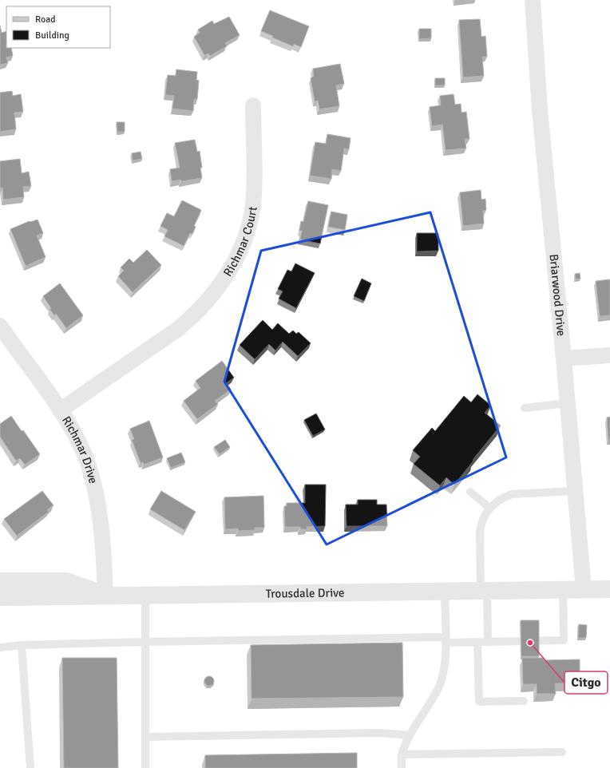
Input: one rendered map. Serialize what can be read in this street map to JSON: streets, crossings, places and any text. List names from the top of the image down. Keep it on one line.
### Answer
{"streets":{"street":["Richmar Court","Briarwood Drive","Richmar Drive","Trousdale Drive"]},"crossings":[["Richmar Court","Richmar Drive"],["Briarwood Drive","Trousdale Drive"],["Richmar Drive","Trousdale Drive"]],"places":["Citgo"],"legend":["Road","Building"]}
